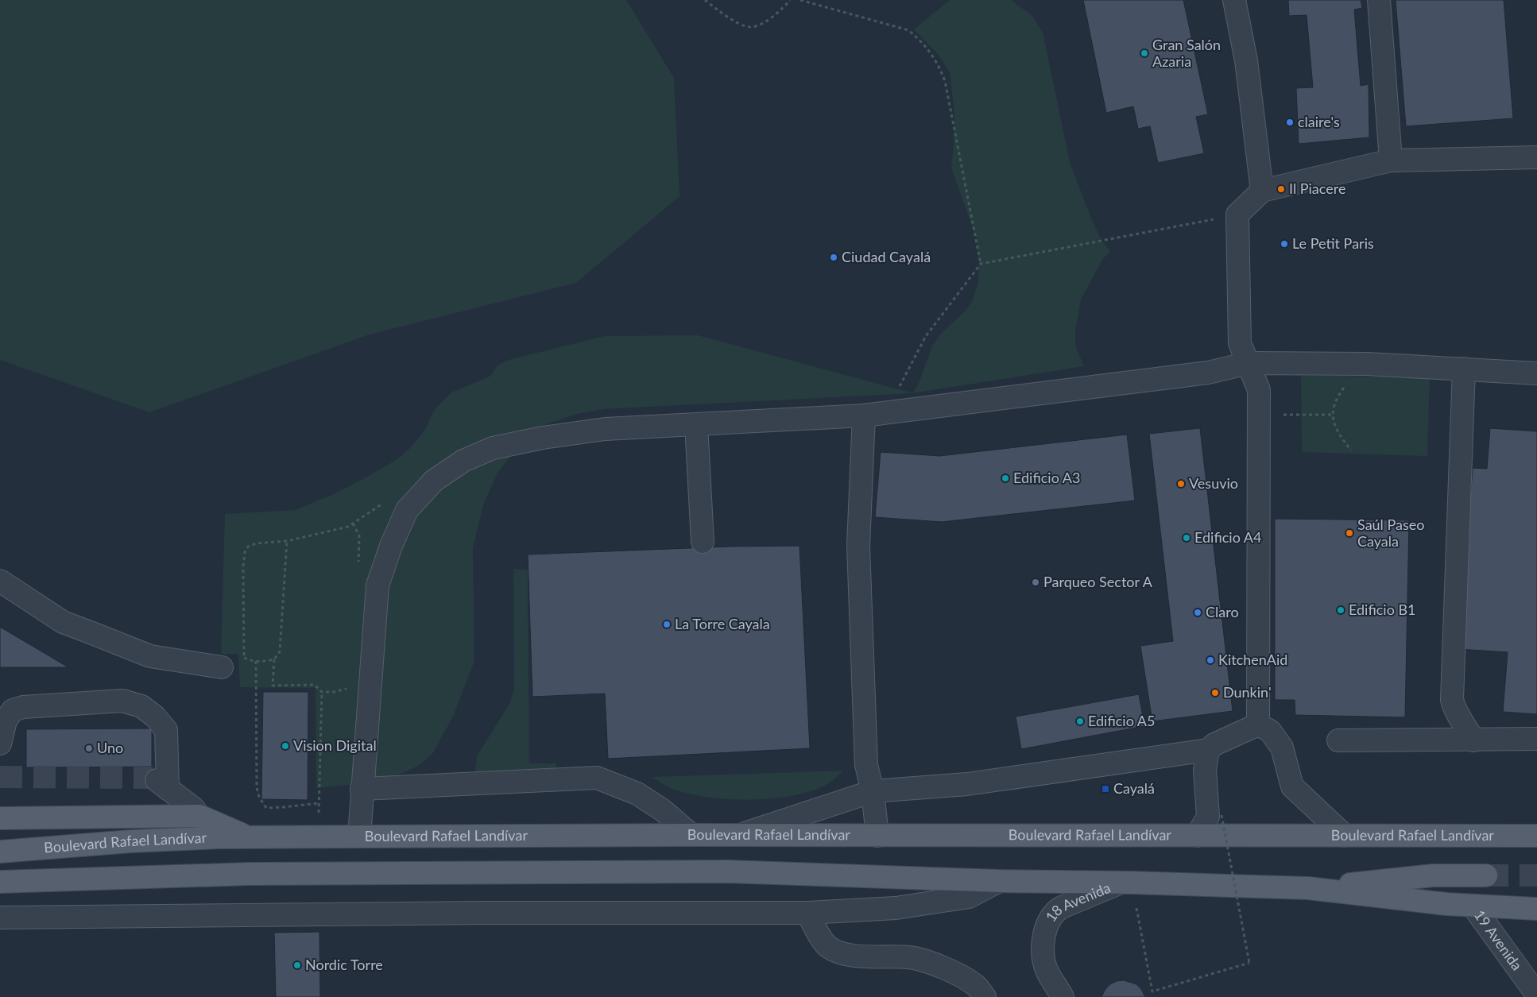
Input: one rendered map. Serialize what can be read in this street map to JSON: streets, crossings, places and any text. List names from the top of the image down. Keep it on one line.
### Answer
{"streets":{"main road":["Boulevard Rafael Landívar"],"street":["18 Avenida","19 Avenida"]},"places":{"other":["Gran Salón Azaria","claire's","Il Piacere","Le Petit Paris","Ciudad Cayalá","Edificio A3","Vesuvio","Saúl Paseo Cayala","Edificio A4","Parqueo Sector A","Edificio B1","Claro","La Torre Cayala","KitchenAid","Dunkin'","Edificio A5","Vision Digital","Uno","Nordic Torre"],"transit":["Cayalá"]}}
